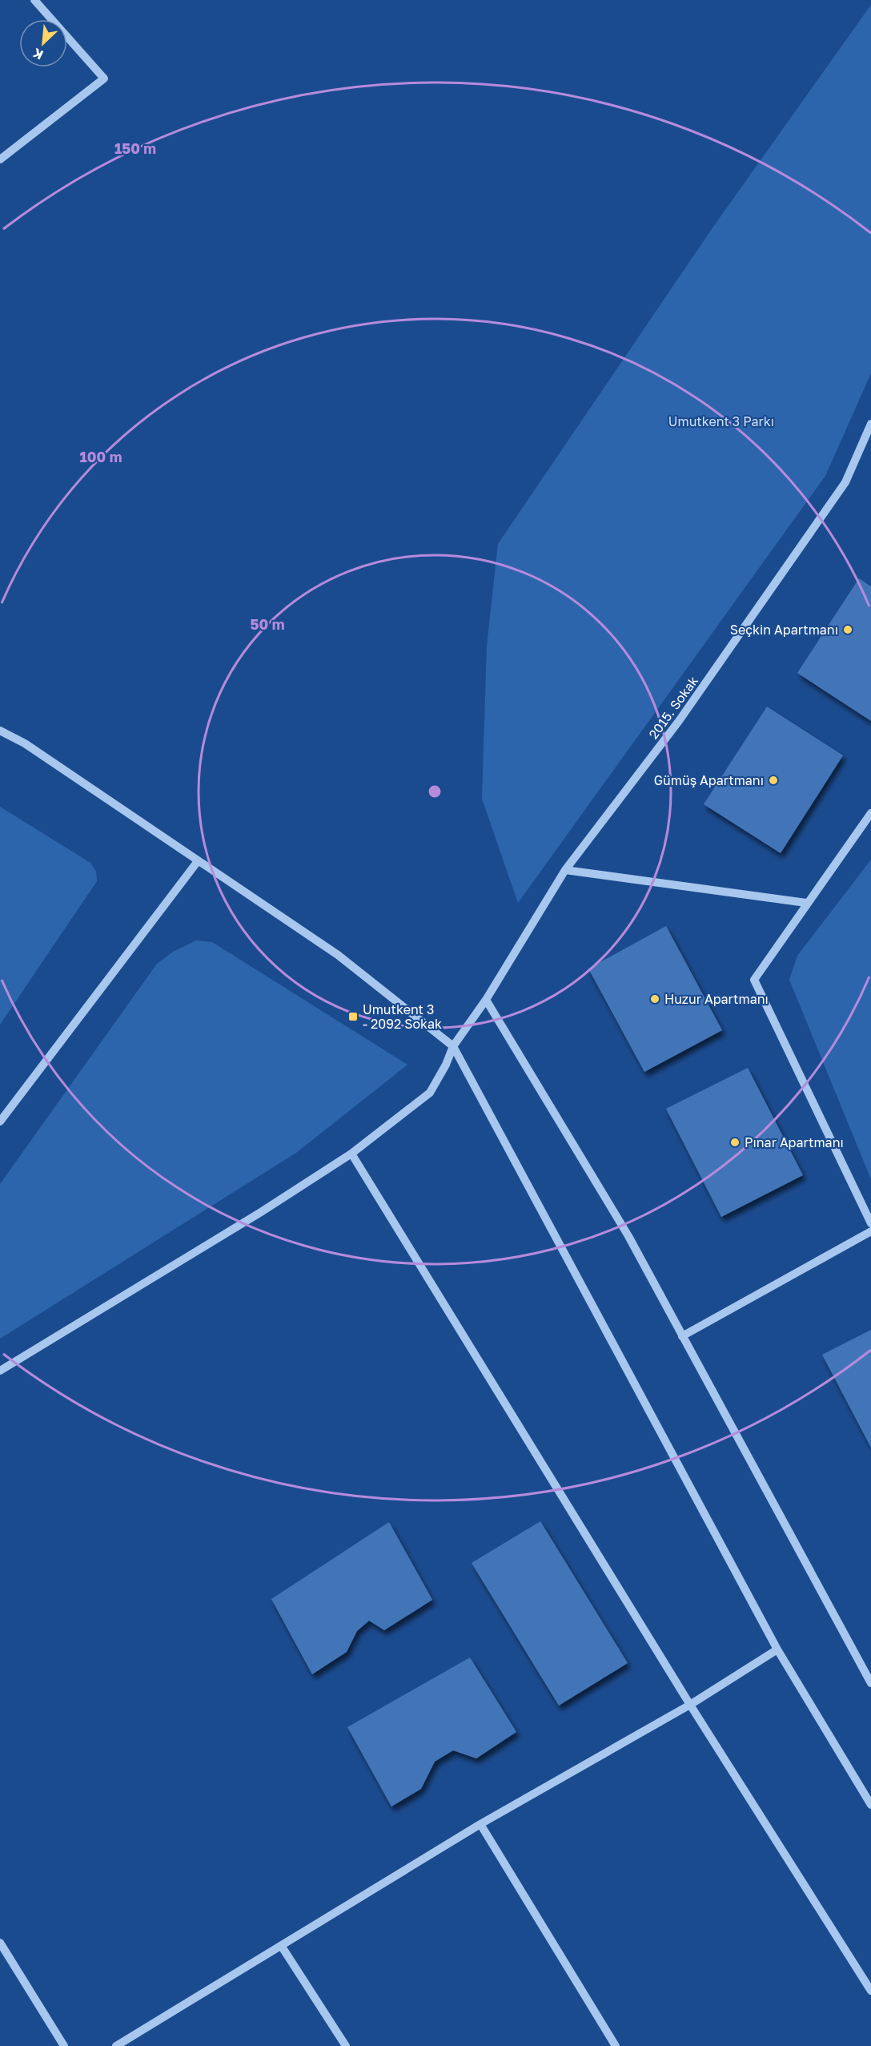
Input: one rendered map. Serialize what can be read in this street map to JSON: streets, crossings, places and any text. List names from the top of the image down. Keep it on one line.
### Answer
{"streets":{"street":["2015. Sokak"]},"parks":["Umutkent 3 Parkı"],"places":{"other":["Seçkin Apartmanı","Gümüş Apartmanı","Huzur Apartmanı","Pınar Apartmanı"],"transit":["Umutkent 3 - 2092 Sokak"]},"north":"bottom left","rings":["150 m","100 m","50 m"]}
